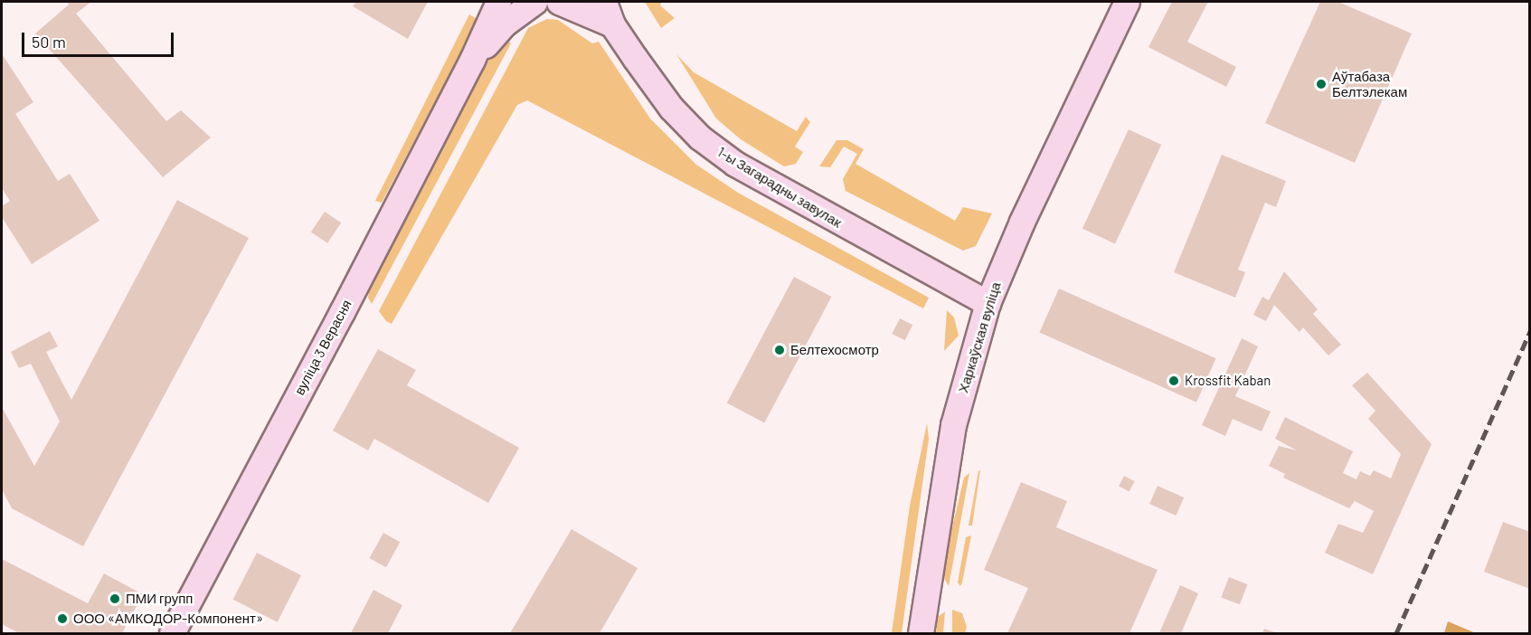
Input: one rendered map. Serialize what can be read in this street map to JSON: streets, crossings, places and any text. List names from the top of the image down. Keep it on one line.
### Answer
{"streets":{"main road":["1-ы Загарадны завулак","Харкаўская вуліца","вуліца 3 Верасня"]},"crossings":[["1-ы Загарадны завулак","Харкаўская вуліца"]],"places":["Аўтабаза Белтэлекам","Белтехосмотр","Krossfit Kaban","ПМИ групп","ООО «АМКОДОР-Компонент»"],"scale_bar":"50 m"}
